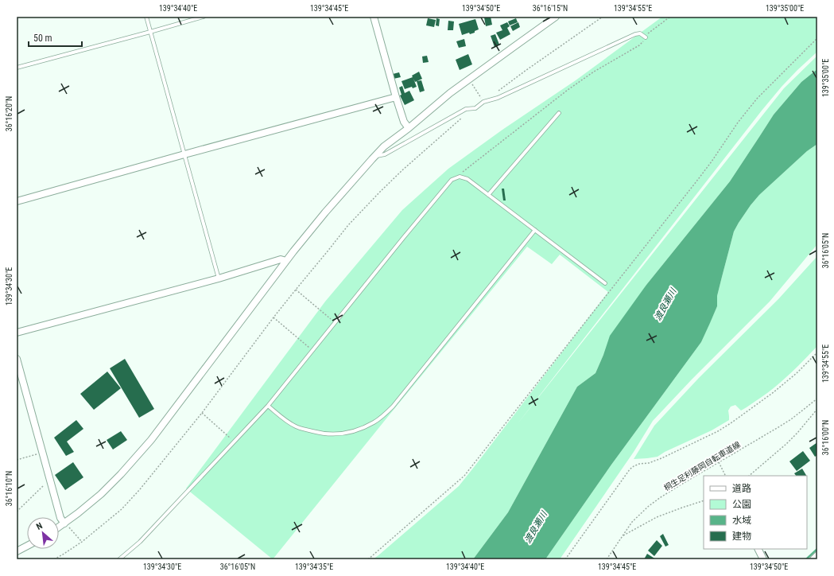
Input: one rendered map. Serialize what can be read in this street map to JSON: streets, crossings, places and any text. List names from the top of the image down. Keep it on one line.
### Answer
{"streets":{"path":["桐生足利藤岡自転車道線"]},"water":["渡良瀬川"],"legend":["道路","公園","水域","建物"],"scale_bar":"50 m","north":"top left","coordinates":["139°34'40\"E","139°34'45\"E","139°34'50\"E","36°16'15\"N","139°34'55\"E","139°35'00\"E","36°16'20\"N","36°16'05\"N","139°34'30\"E","36°16'00\"N","36°16'10\"N","139°34'35\"E"]}
